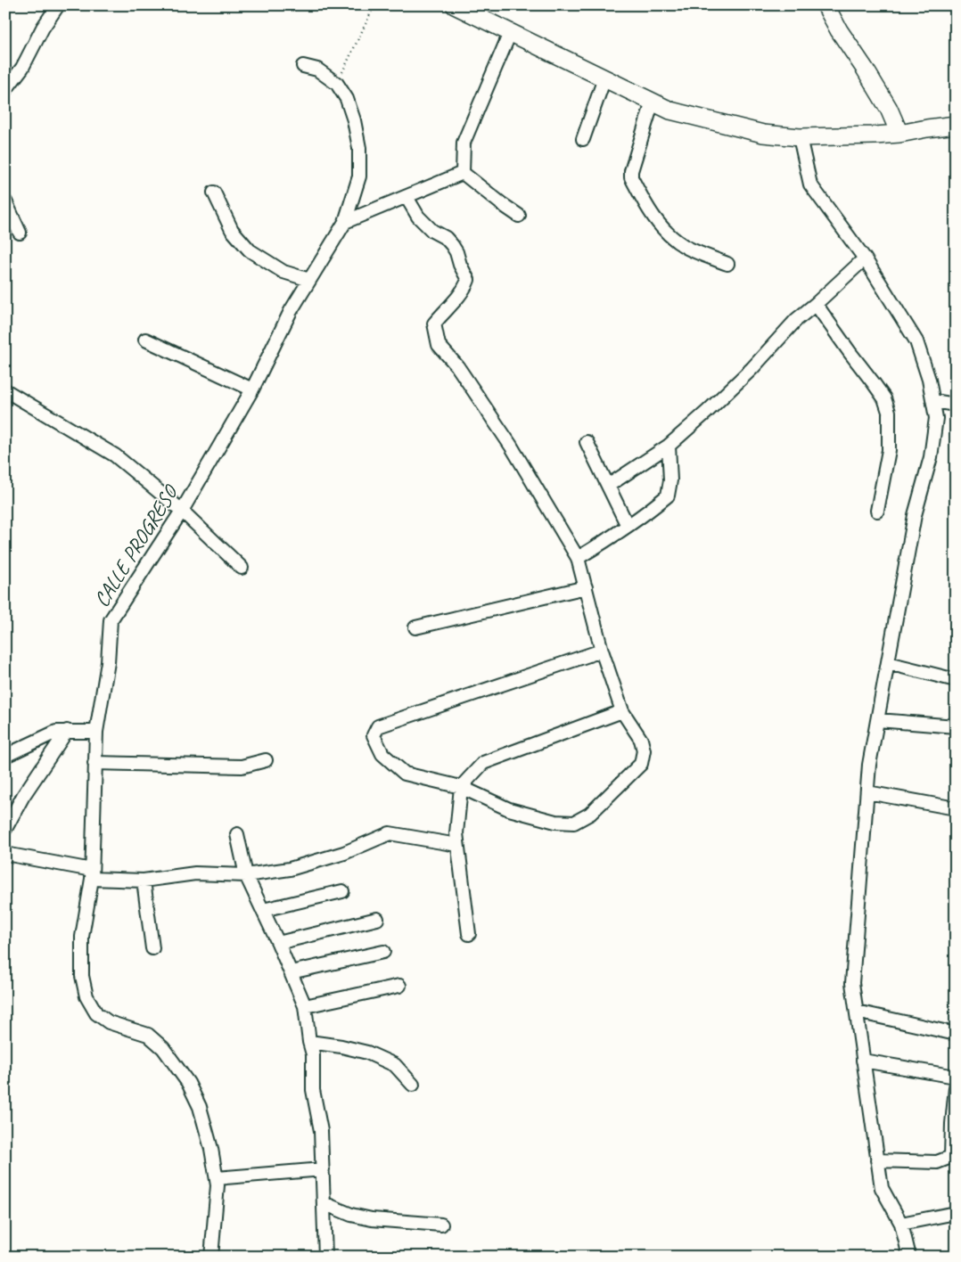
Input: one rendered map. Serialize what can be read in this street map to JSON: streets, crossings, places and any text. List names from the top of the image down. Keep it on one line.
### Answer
{"streets":{"street":["CALLE PROGRESO"]}}
